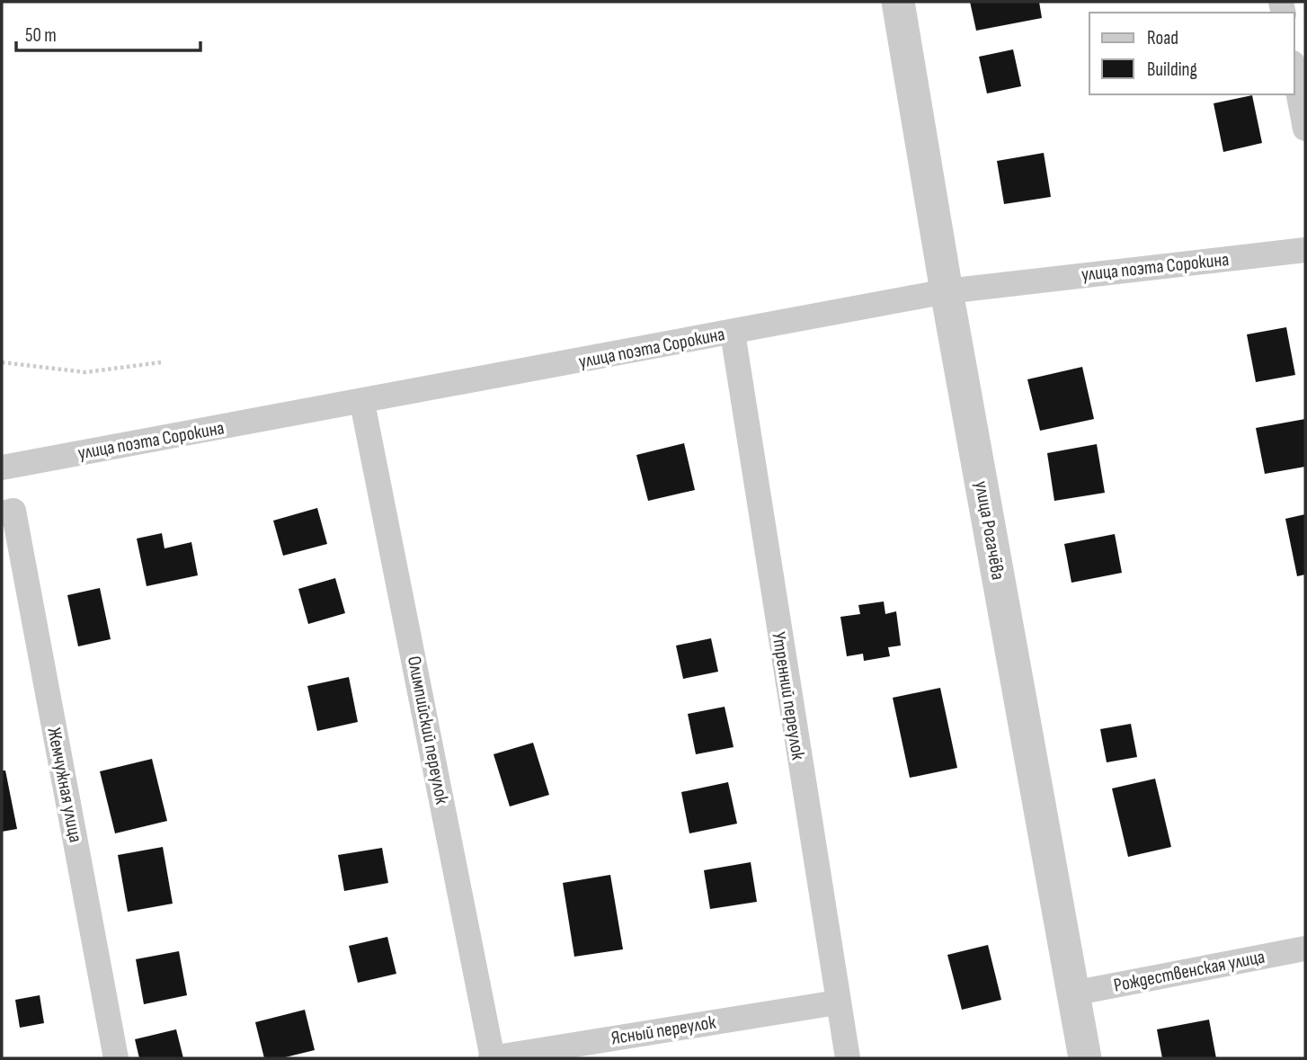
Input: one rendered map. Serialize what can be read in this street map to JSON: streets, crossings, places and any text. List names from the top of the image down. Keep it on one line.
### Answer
{"streets":{"street":["улица поэта Сорокина","улица Рогачёва","Утренний переулок","Олимпийский переулок","Жемчужная улица","Рождественская улица","Ясный переулок"]},"crossings":[["улица поэта Сорокина","улица Рогачёва"],["улица поэта Сорокина","Утренний переулок"],["улица поэта Сорокина","Олимпийский переулок"],["улица Рогачёва","Рождественская улица"],["Утренний переулок","Ясный переулок"],["Олимпийский переулок","Ясный переулок"]],"legend":["Road","Building"],"scale_bar":"50 m"}
